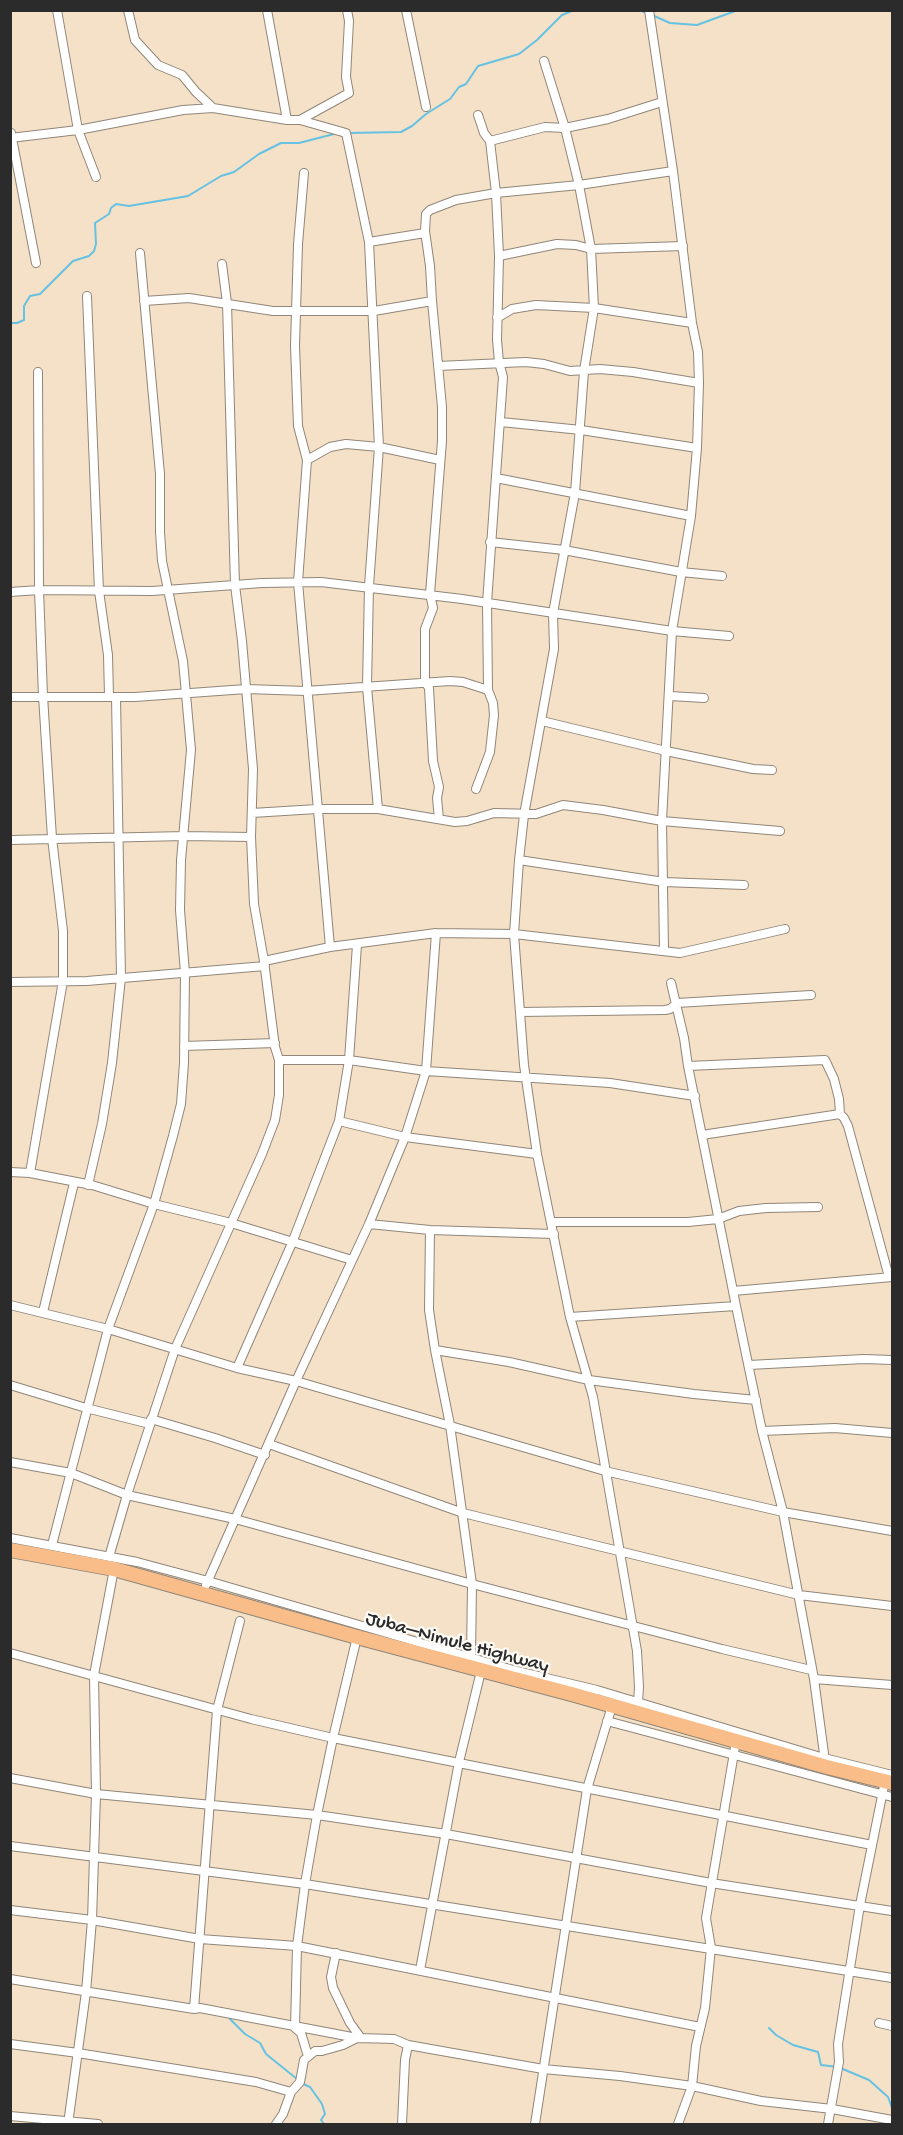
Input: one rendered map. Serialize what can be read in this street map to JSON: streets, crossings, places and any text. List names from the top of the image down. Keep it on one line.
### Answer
{"streets":{"main road":["Juba–Nimule Highway"]}}
